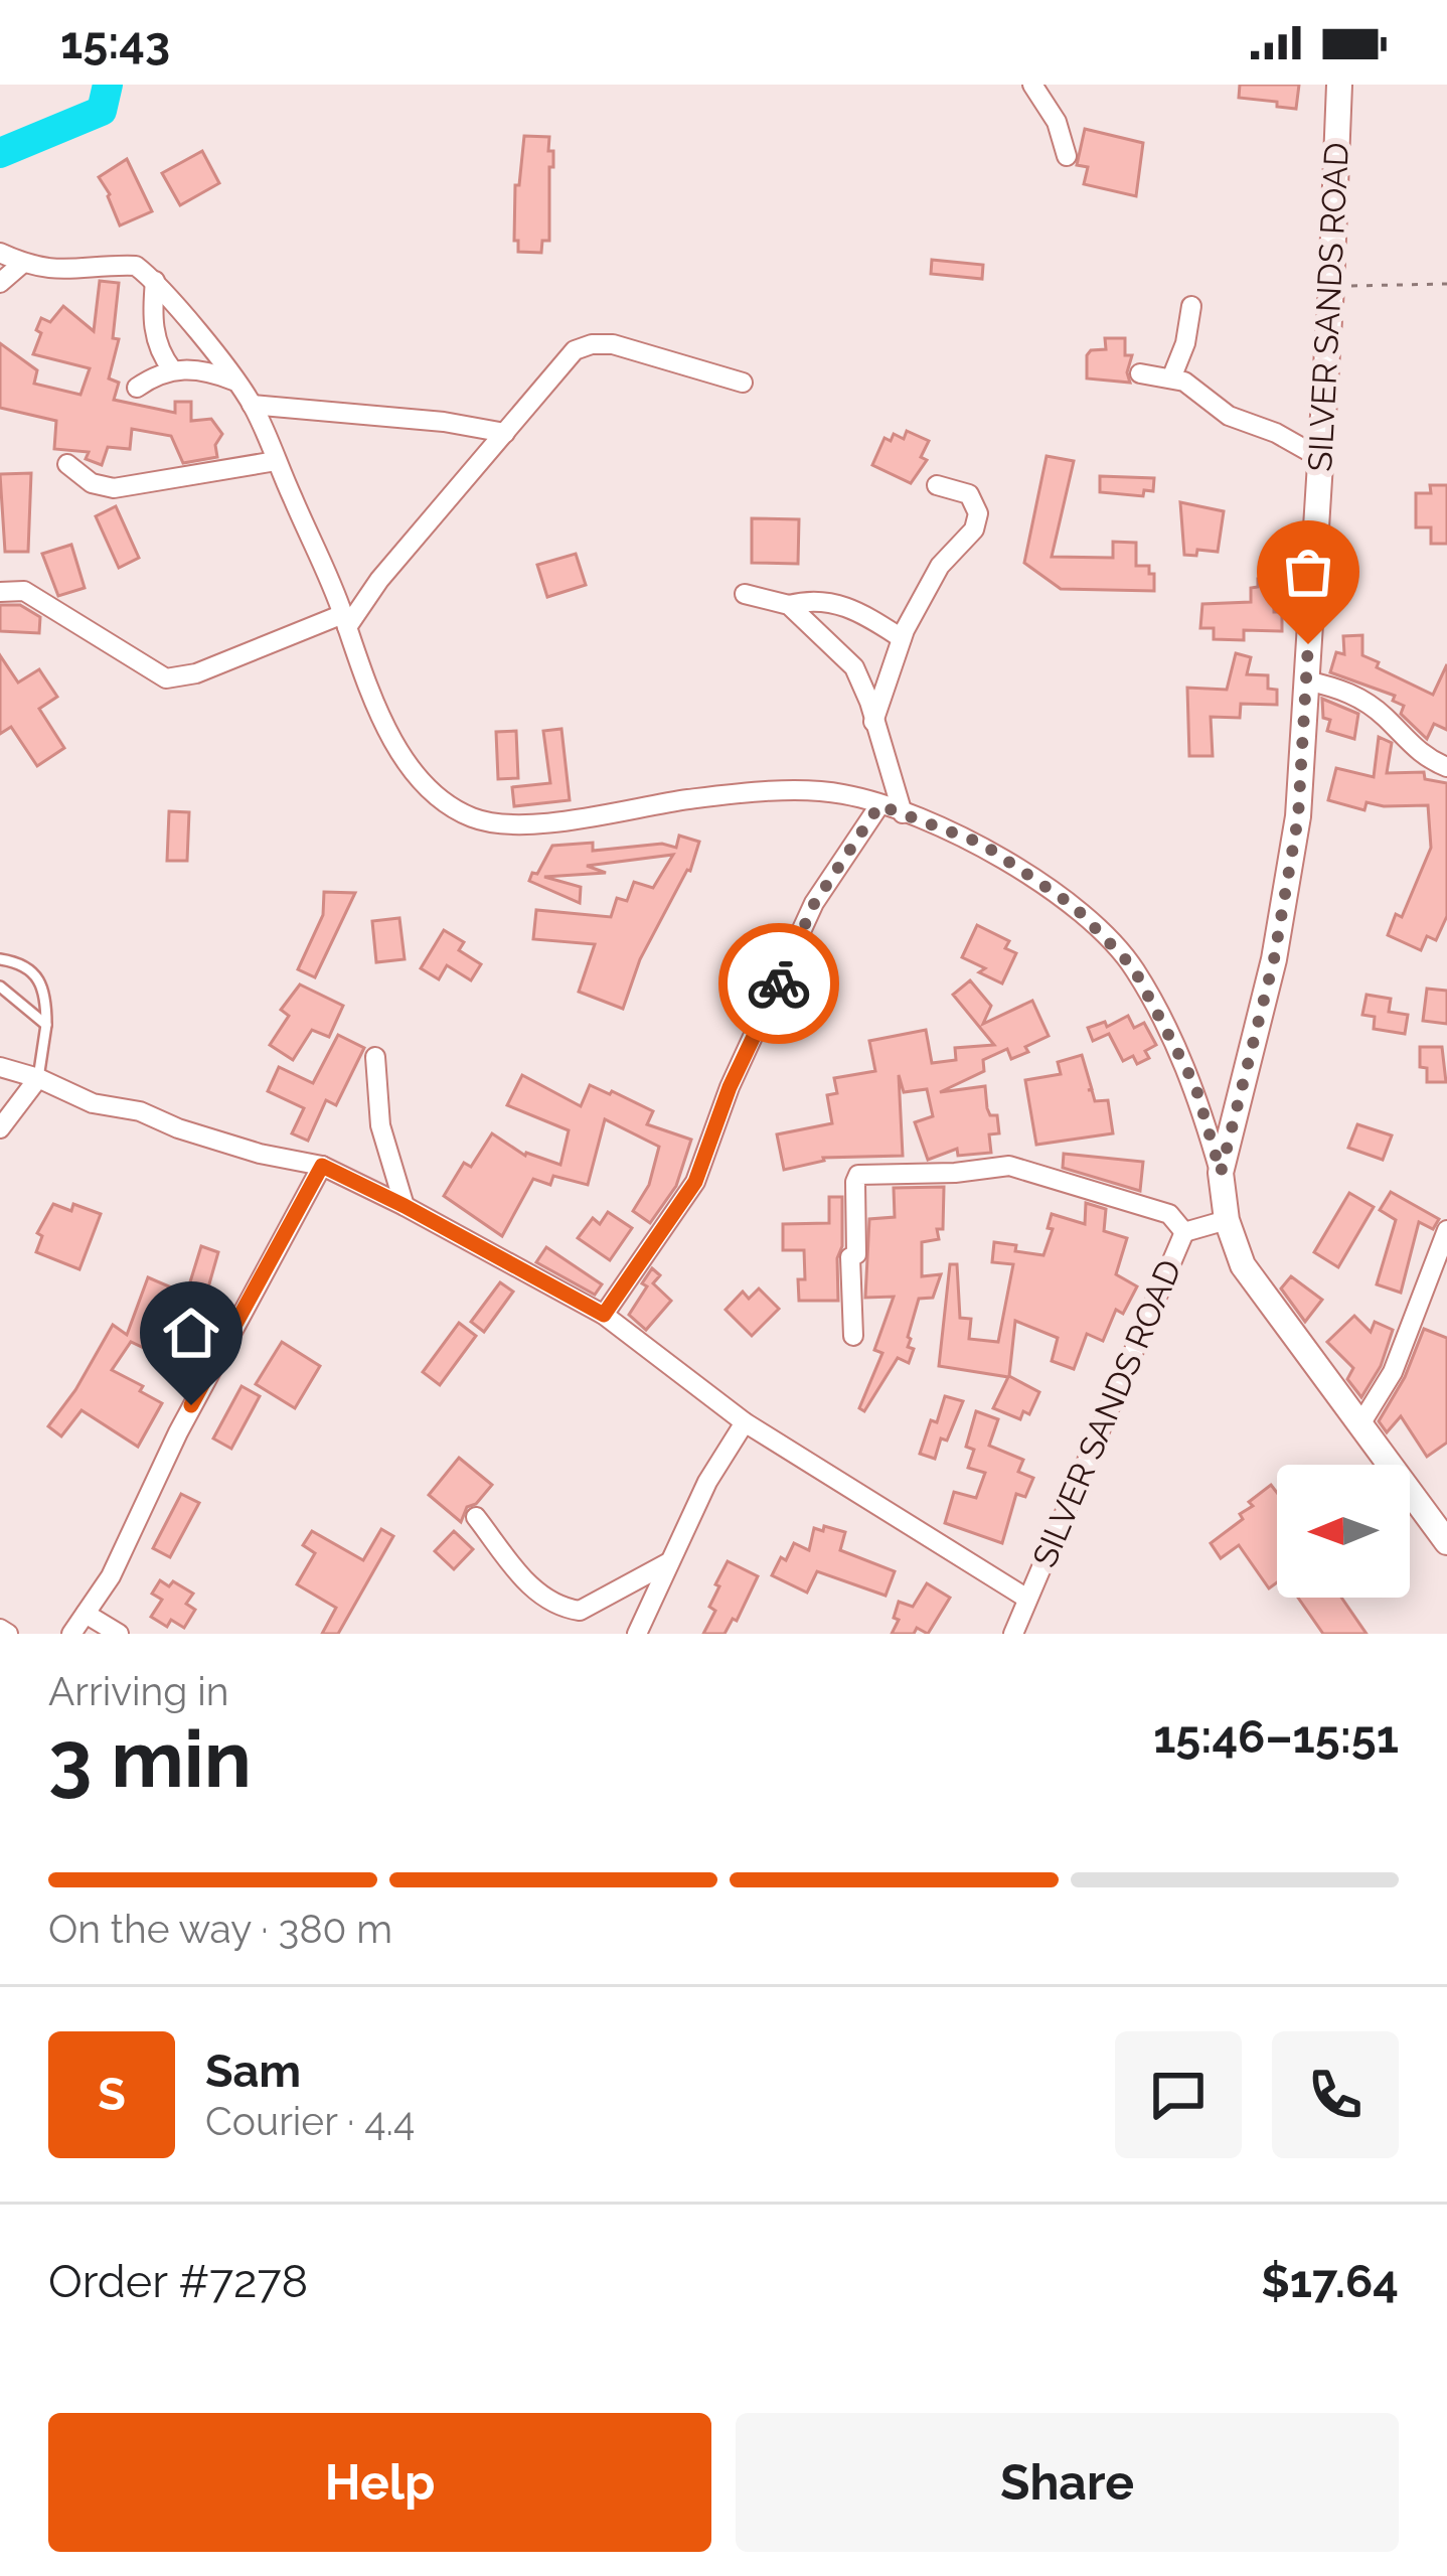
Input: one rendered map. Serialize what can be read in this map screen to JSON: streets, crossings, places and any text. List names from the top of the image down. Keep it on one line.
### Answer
{"streets":{"street":["SILVER SANDS ROAD"]},"north":"left","page":{"status":"15:43","heading":["3 min","Arriving in","15:46–15:51"],"panel":["Sam","Courier · 4.4","Order #7278","$17.64"],"bar":"On the way · 380 m","round":"S","buttons":["Help","Share"]}}
